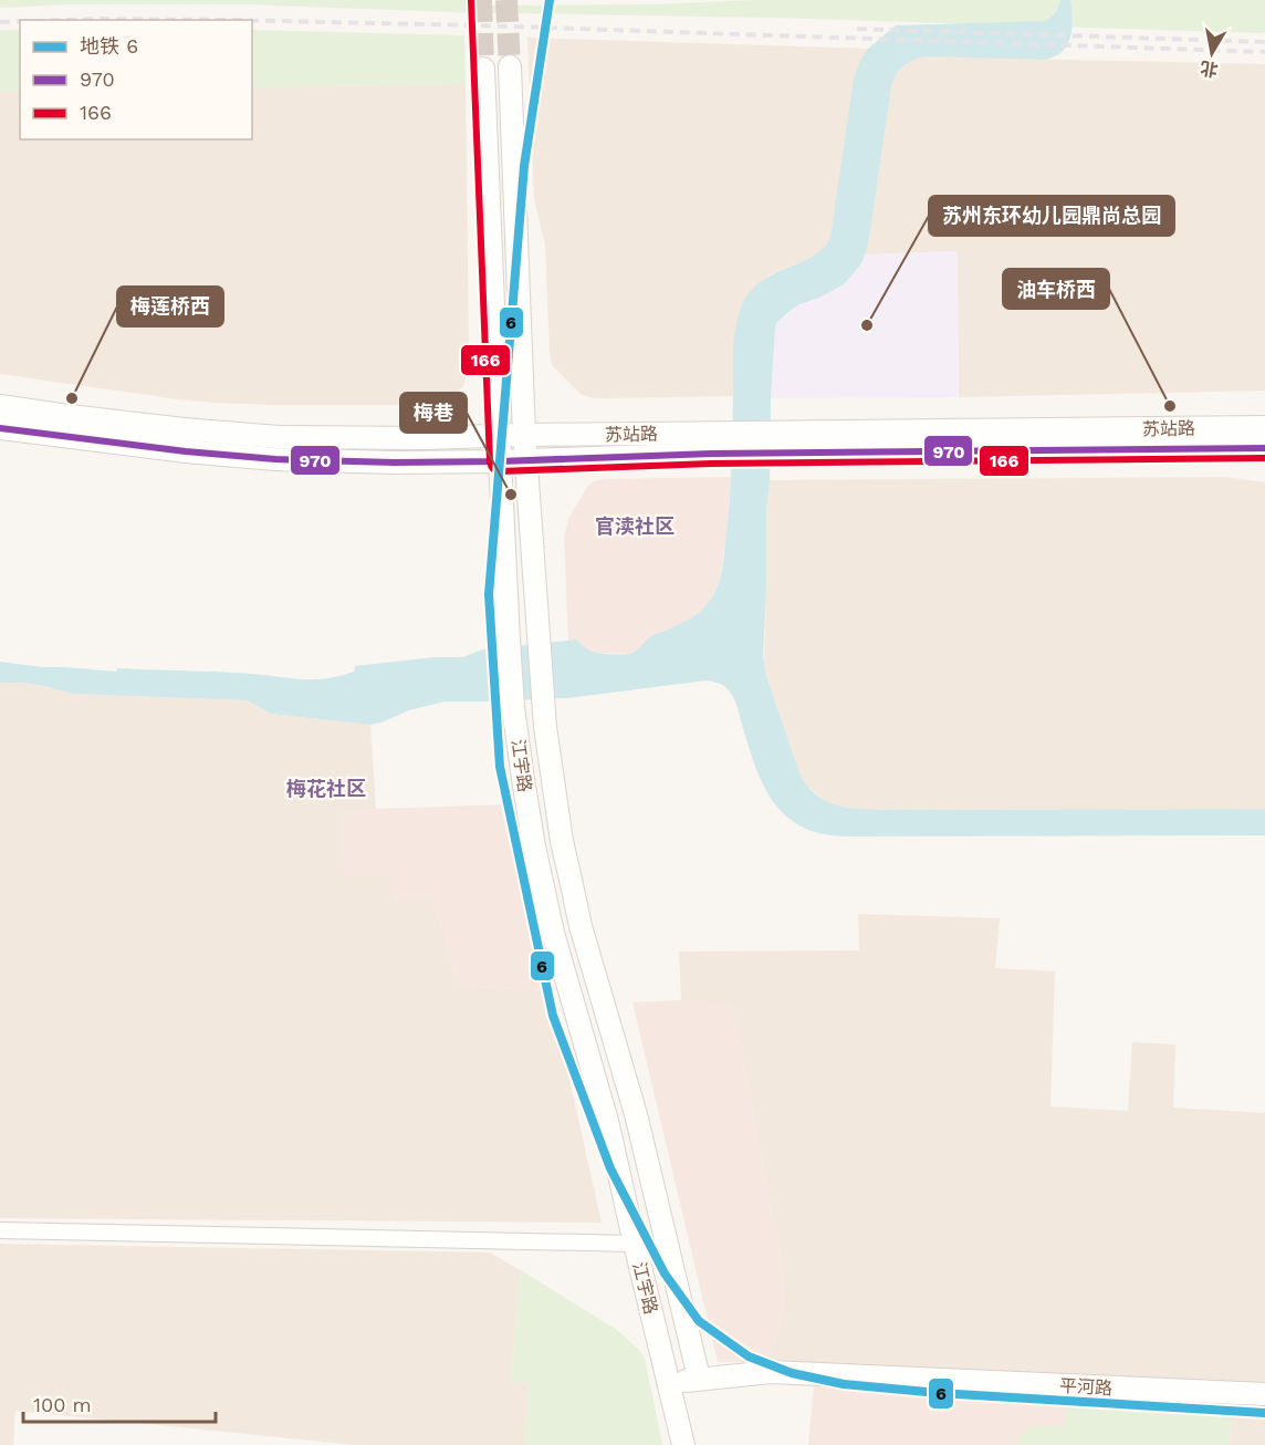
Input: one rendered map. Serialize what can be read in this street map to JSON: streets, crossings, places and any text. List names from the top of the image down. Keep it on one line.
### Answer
{"streets":{"main road":["苏站路","江宇路","平河路"]},"crossings":[["苏站路","江宇路"],["江宇路","平河路"]],"districts":["官渎社区","梅花社区"],"places":["苏州东环幼儿园鼎尚总园","梅莲桥西","油车桥西","梅巷"],"lines":["metro line 6","transit line 166","transit line 970"],"legend":["地铁 6","970","166"],"scale_bar":"100 m","north":"bottom"}
